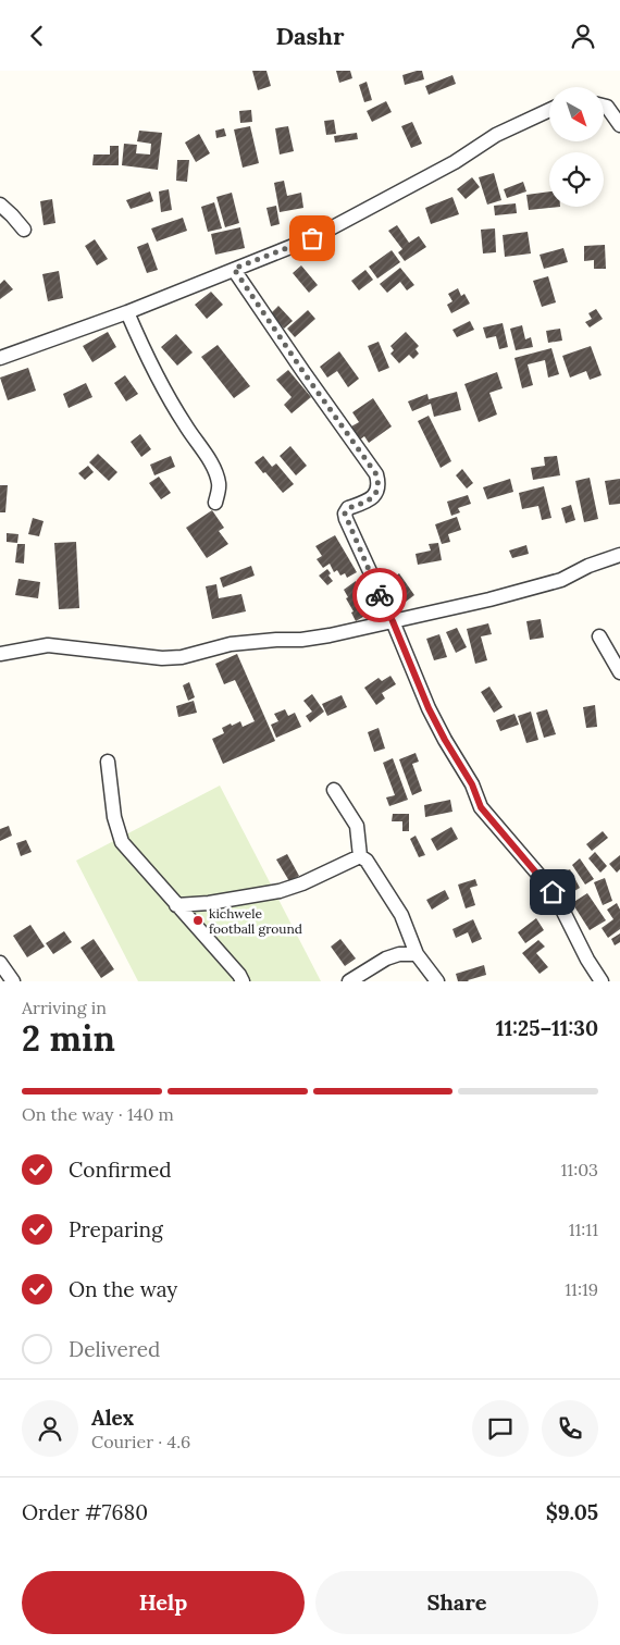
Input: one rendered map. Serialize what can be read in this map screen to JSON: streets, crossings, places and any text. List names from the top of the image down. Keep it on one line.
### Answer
{"places":["kichwele football ground"],"north":"bottom right","page":{"header":"Dashr","heading":["2 min","Arriving in","11:25–11:30"],"panel":["Alex","Courier · 4.6","Order #7680","$9.05"],"bar":"On the way · 140 m","list":[["Confirmed","11:03"],["Preparing","11:11"],["On the way","11:19"],"Delivered"],"buttons":["Help","Share"]}}
